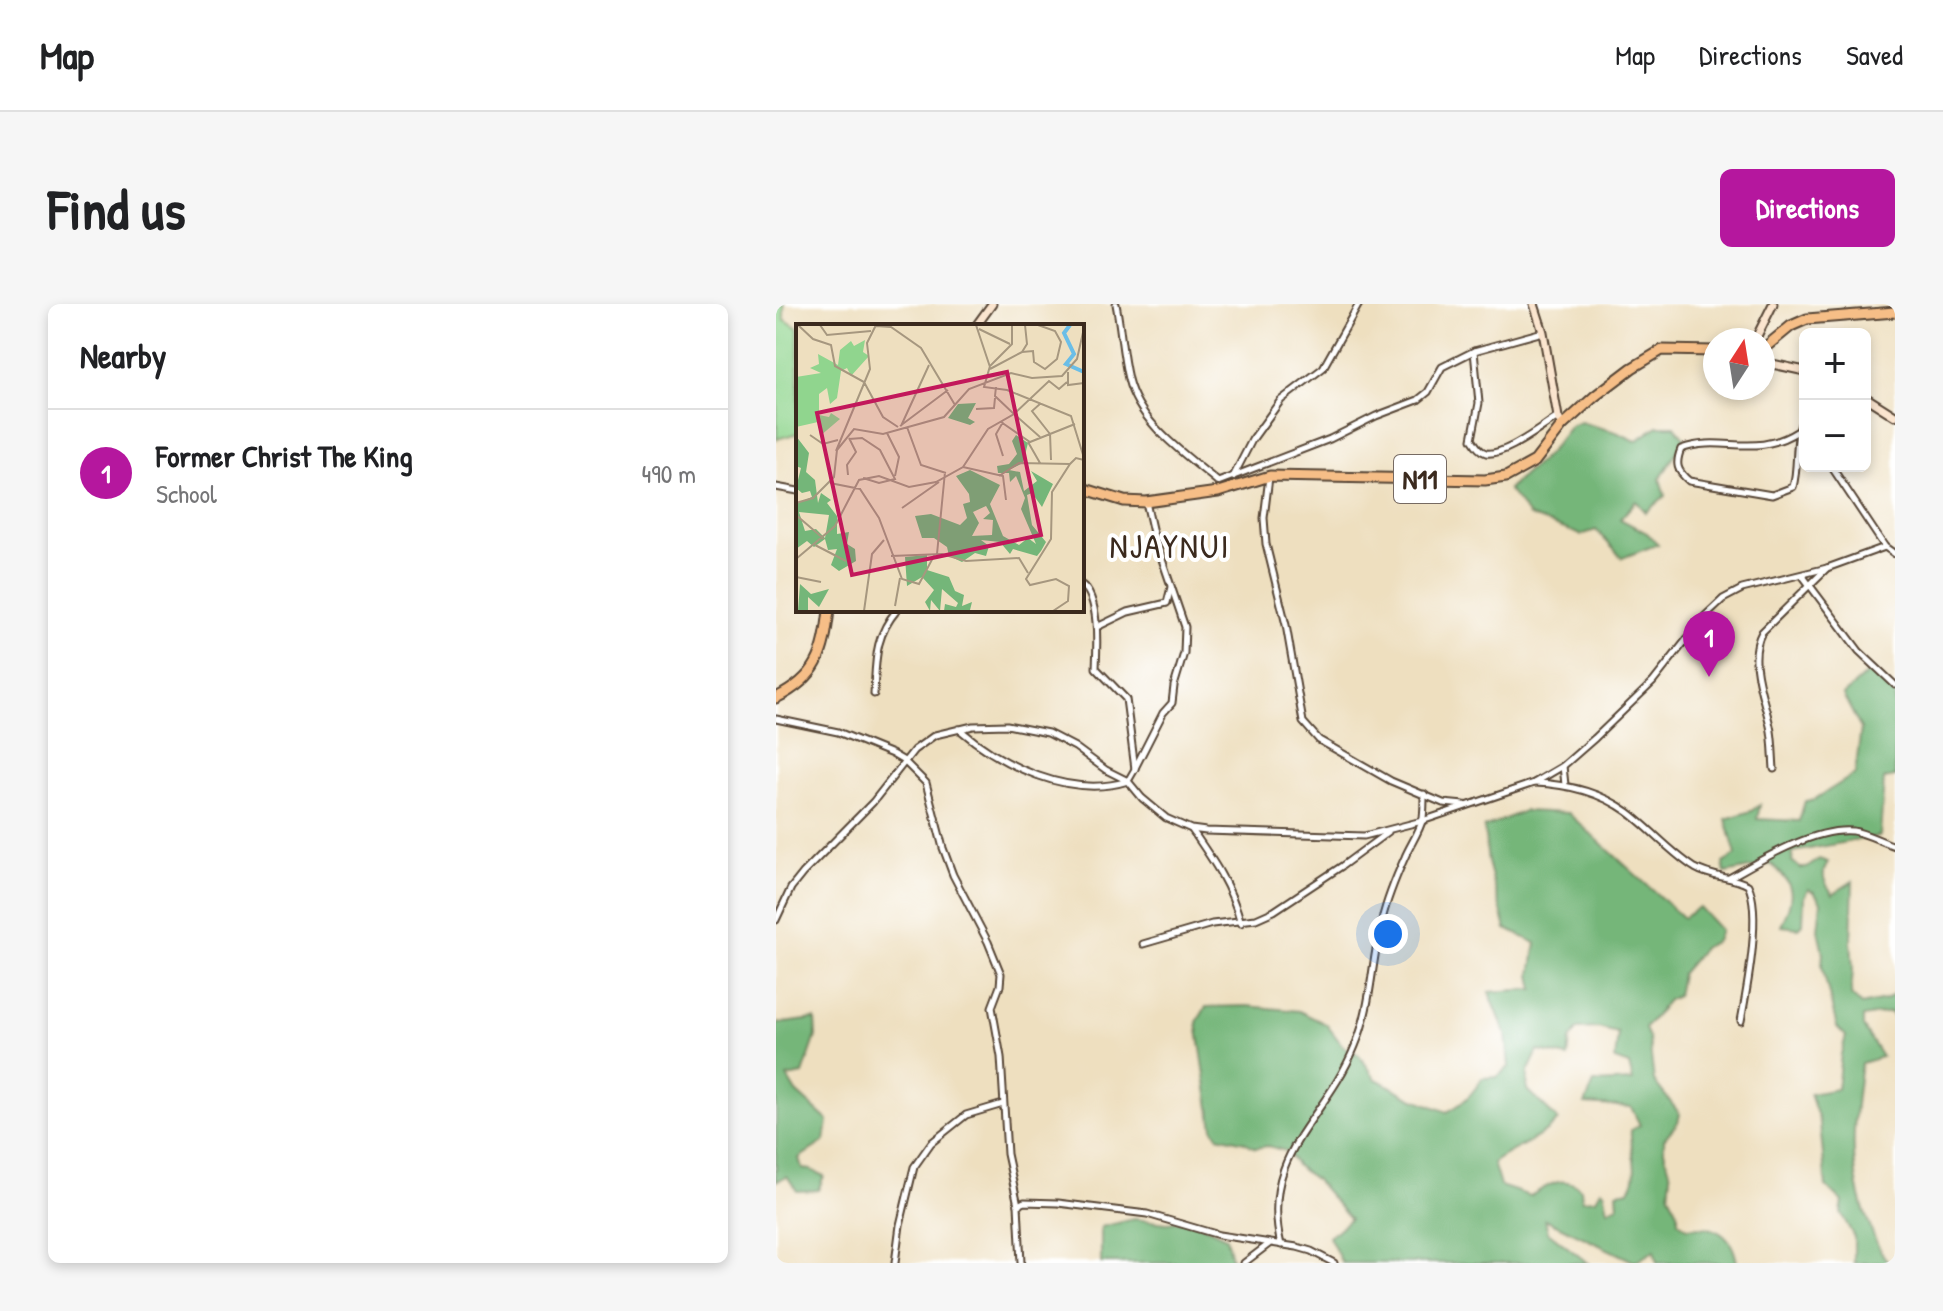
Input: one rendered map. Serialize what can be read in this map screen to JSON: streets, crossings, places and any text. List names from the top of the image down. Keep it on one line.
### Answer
{"streets":{"highway":["N11"]},"districts":["NJAYNUI"],"north":"top","page":{"header":"Map","nav":["Map","Directions","Saved"],"buttons":"Directions","title":"Find us","heading":"Nearby","map_buttons":["+","−"],"list":[{"mark":"1","name":"Former Christ The King","note":"School","value":"490 m"}],"pins":"1"}}
